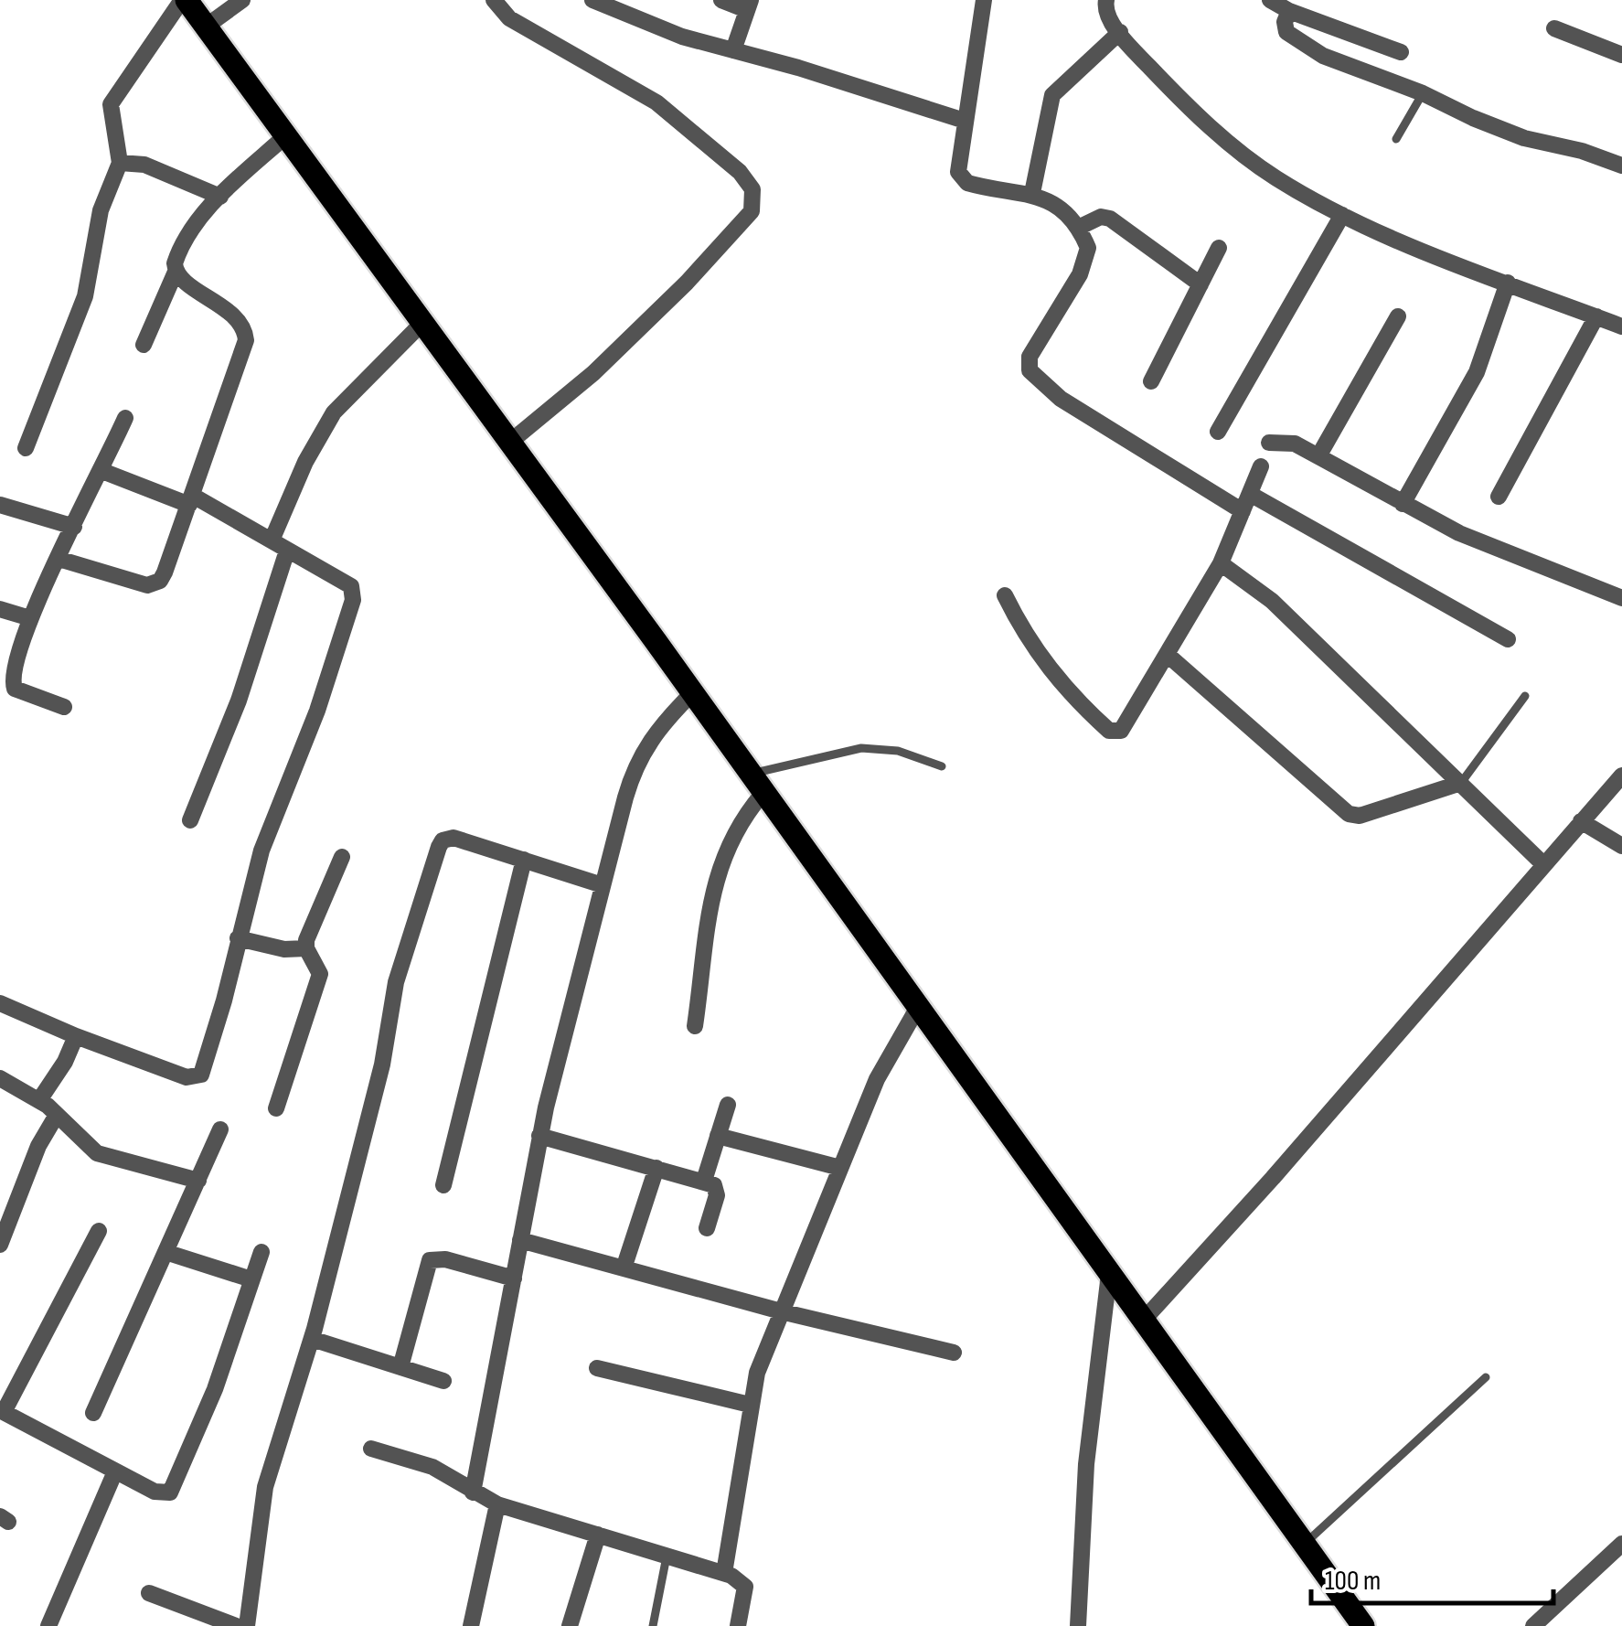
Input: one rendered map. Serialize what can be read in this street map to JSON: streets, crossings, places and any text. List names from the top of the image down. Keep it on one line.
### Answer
{"scale_bar":"100 m"}
